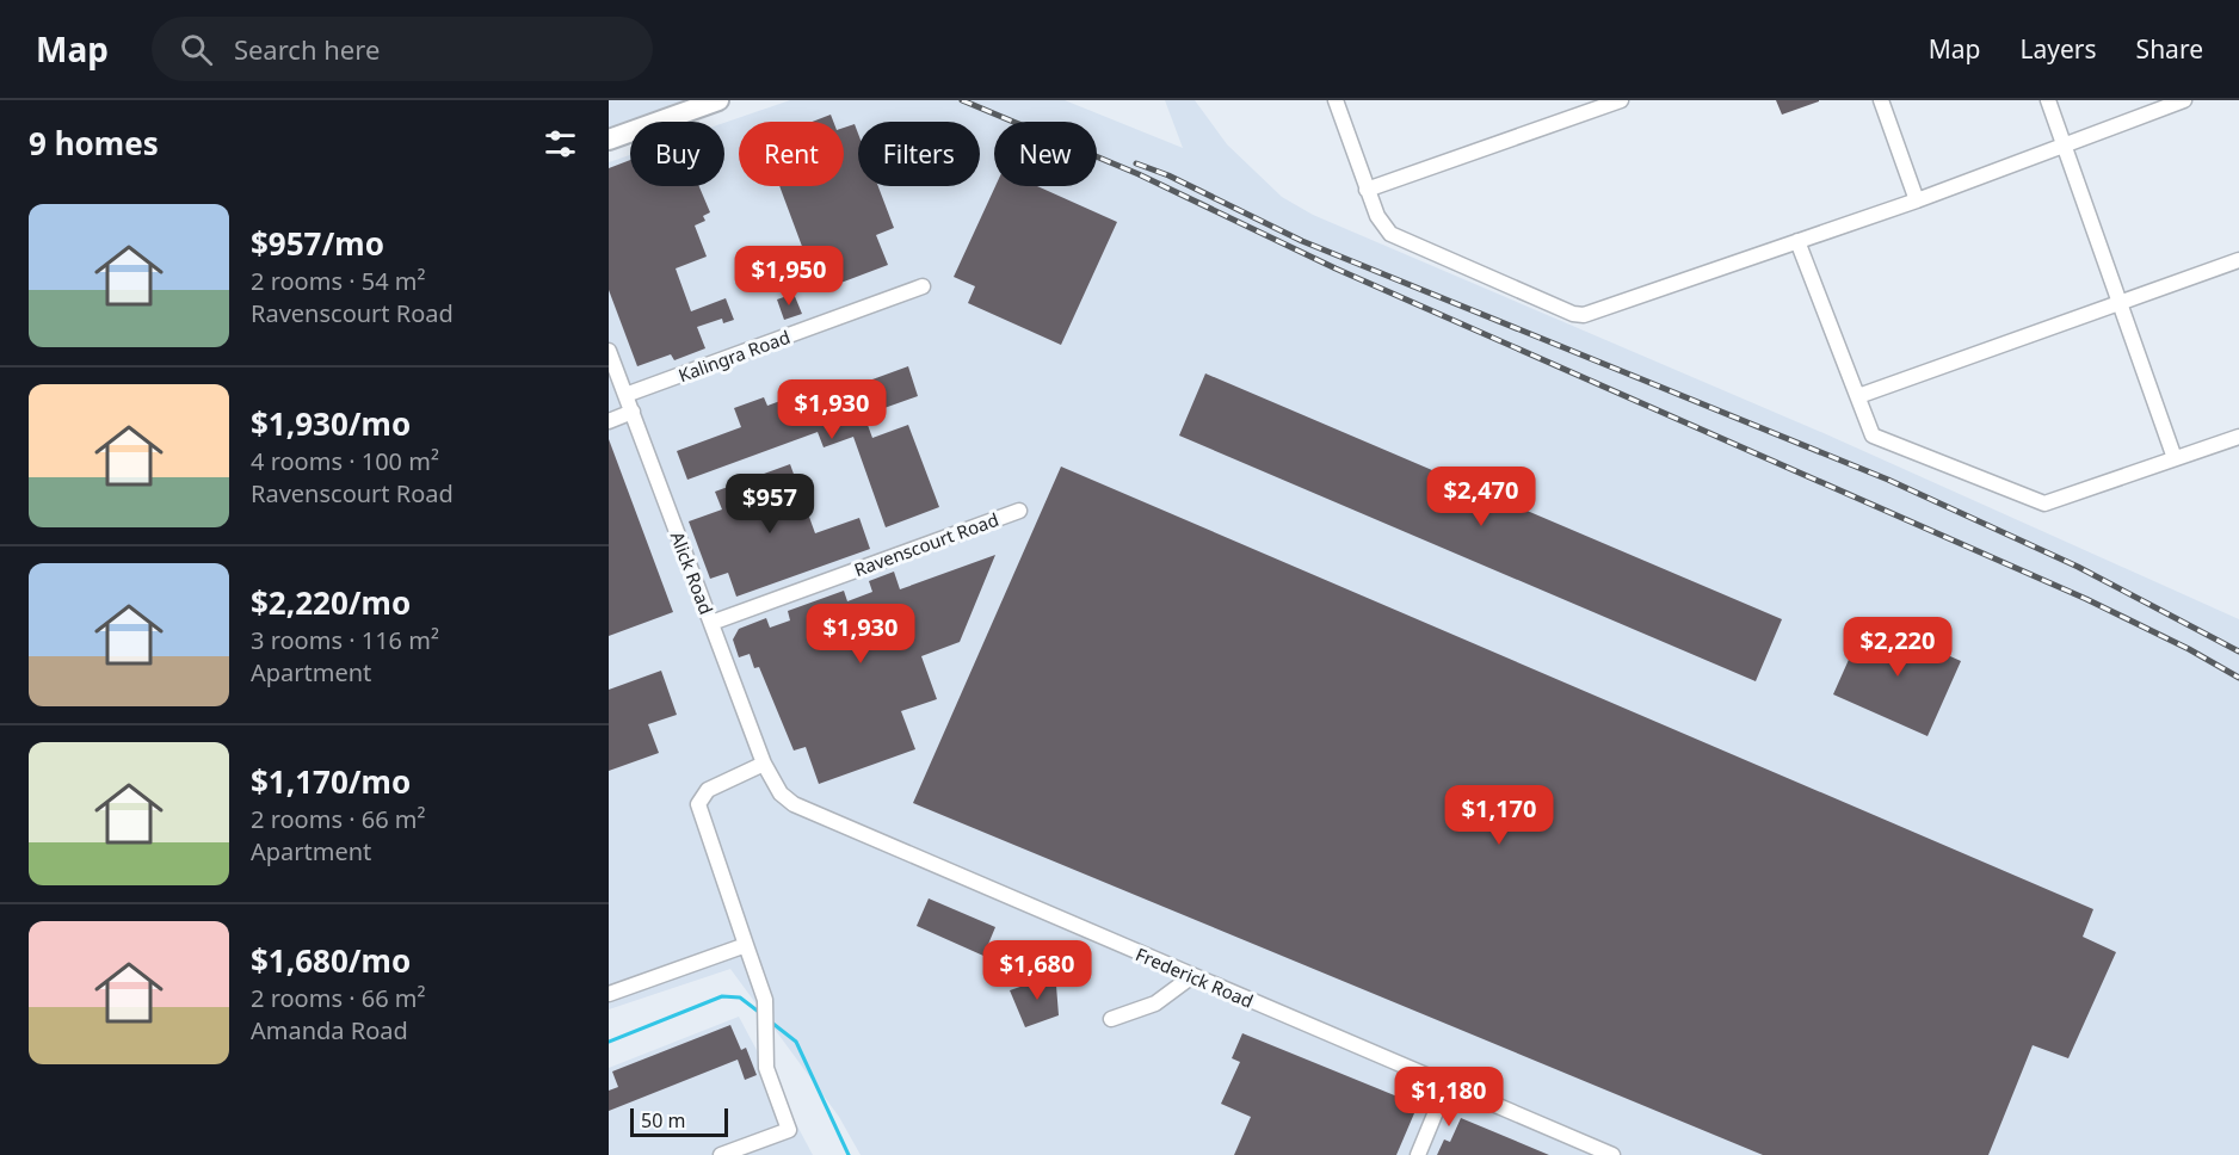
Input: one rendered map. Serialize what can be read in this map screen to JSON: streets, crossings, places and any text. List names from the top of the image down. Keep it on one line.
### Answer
{"streets":{"street":["Kalingra Road","Ravenscourt Road","Alick Road","Frederick Road"]},"crossings":[["Kalingra Road","Alick Road"],["Ravenscourt Road","Alick Road"],["Alick Road","Frederick Road"]],"scale_bar":"50 m","page":{"header":"Map","search":"Search here","nav":["Map","Layers","Share"],"heading":"9 homes","chip":["Buy","Rent","Filters","New"],"list":[{"name":"$957/mo","note":"2 rooms · 54 m² · Ravenscourt Road"},{"name":"$1,930/mo","note":"4 rooms · 100 m² · Ravenscourt Road"},{"name":"$2,220/mo","note":"3 rooms · 116 m² · Apartment"},{"name":"$1,170/mo","note":"2 rooms · 66 m² · Apartment"},{"name":"$1,680/mo","note":"2 rooms · 66 m² · Amanda Road"}],"price":["$1,950","$1,930","$2,470","$957","$1,930","$2,220","$1,170","$1,680","$1,180"],"scale":"50 m"}}
